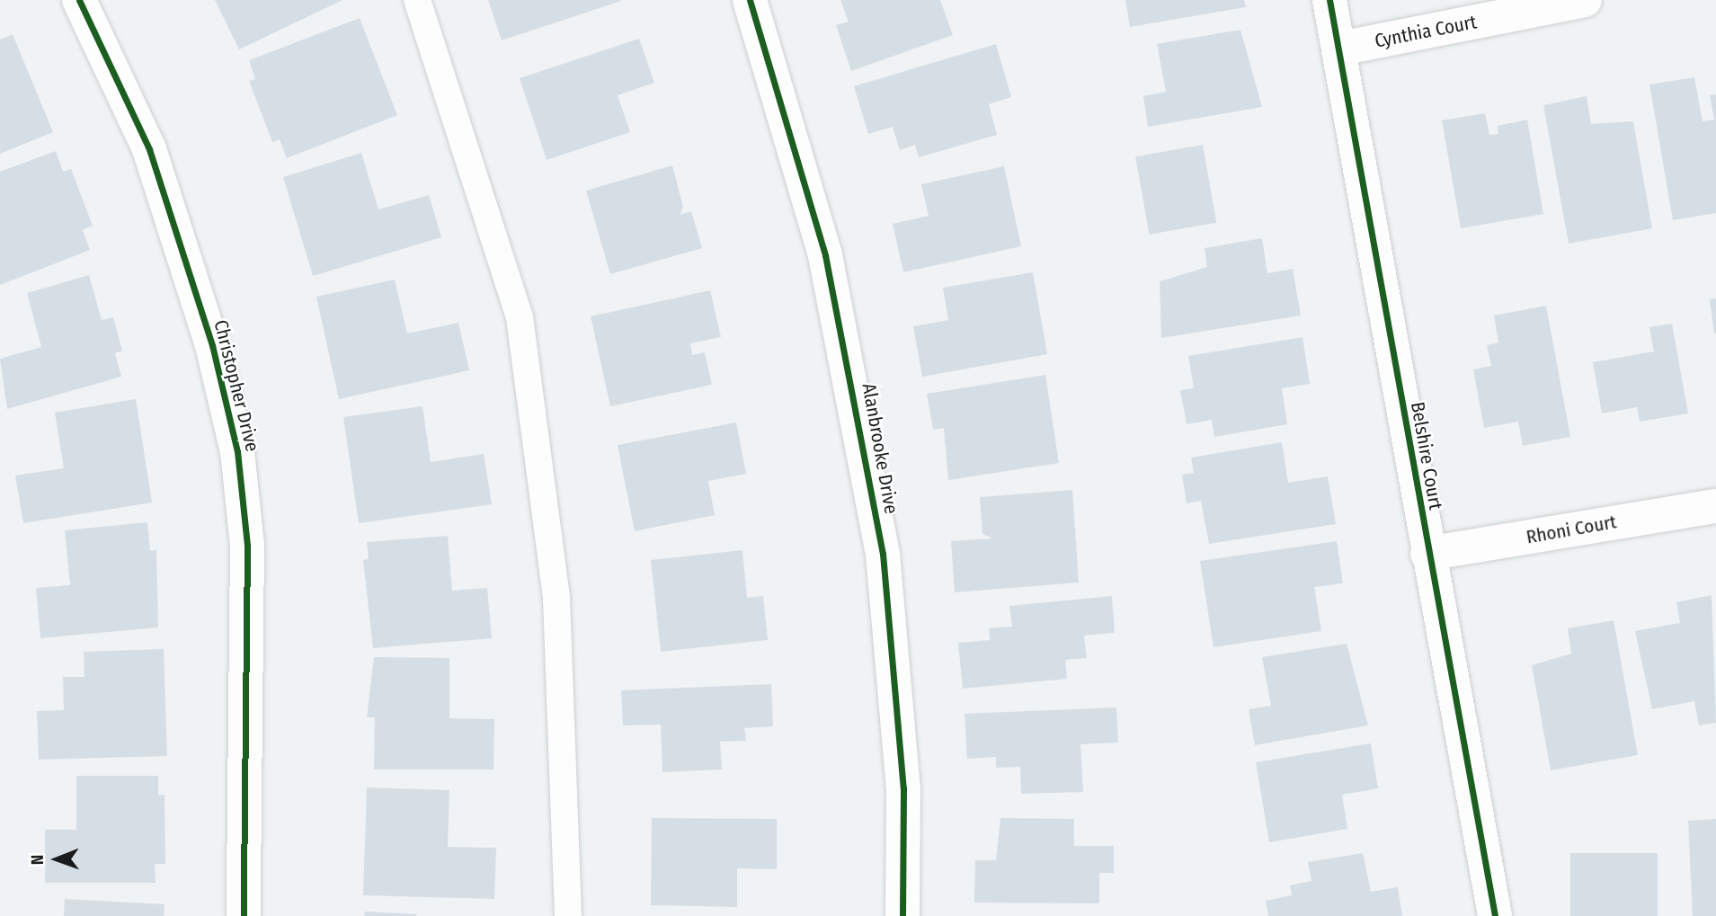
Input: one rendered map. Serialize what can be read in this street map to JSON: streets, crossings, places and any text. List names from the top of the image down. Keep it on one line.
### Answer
{"streets":{"street":["Cynthia Court","Christopher Drive","Alanbrooke Drive","Belshire Court","Rhoni Court"]},"crossings":[["Cynthia Court","Belshire Court"],["Belshire Court","Rhoni Court"]],"north":"left"}
